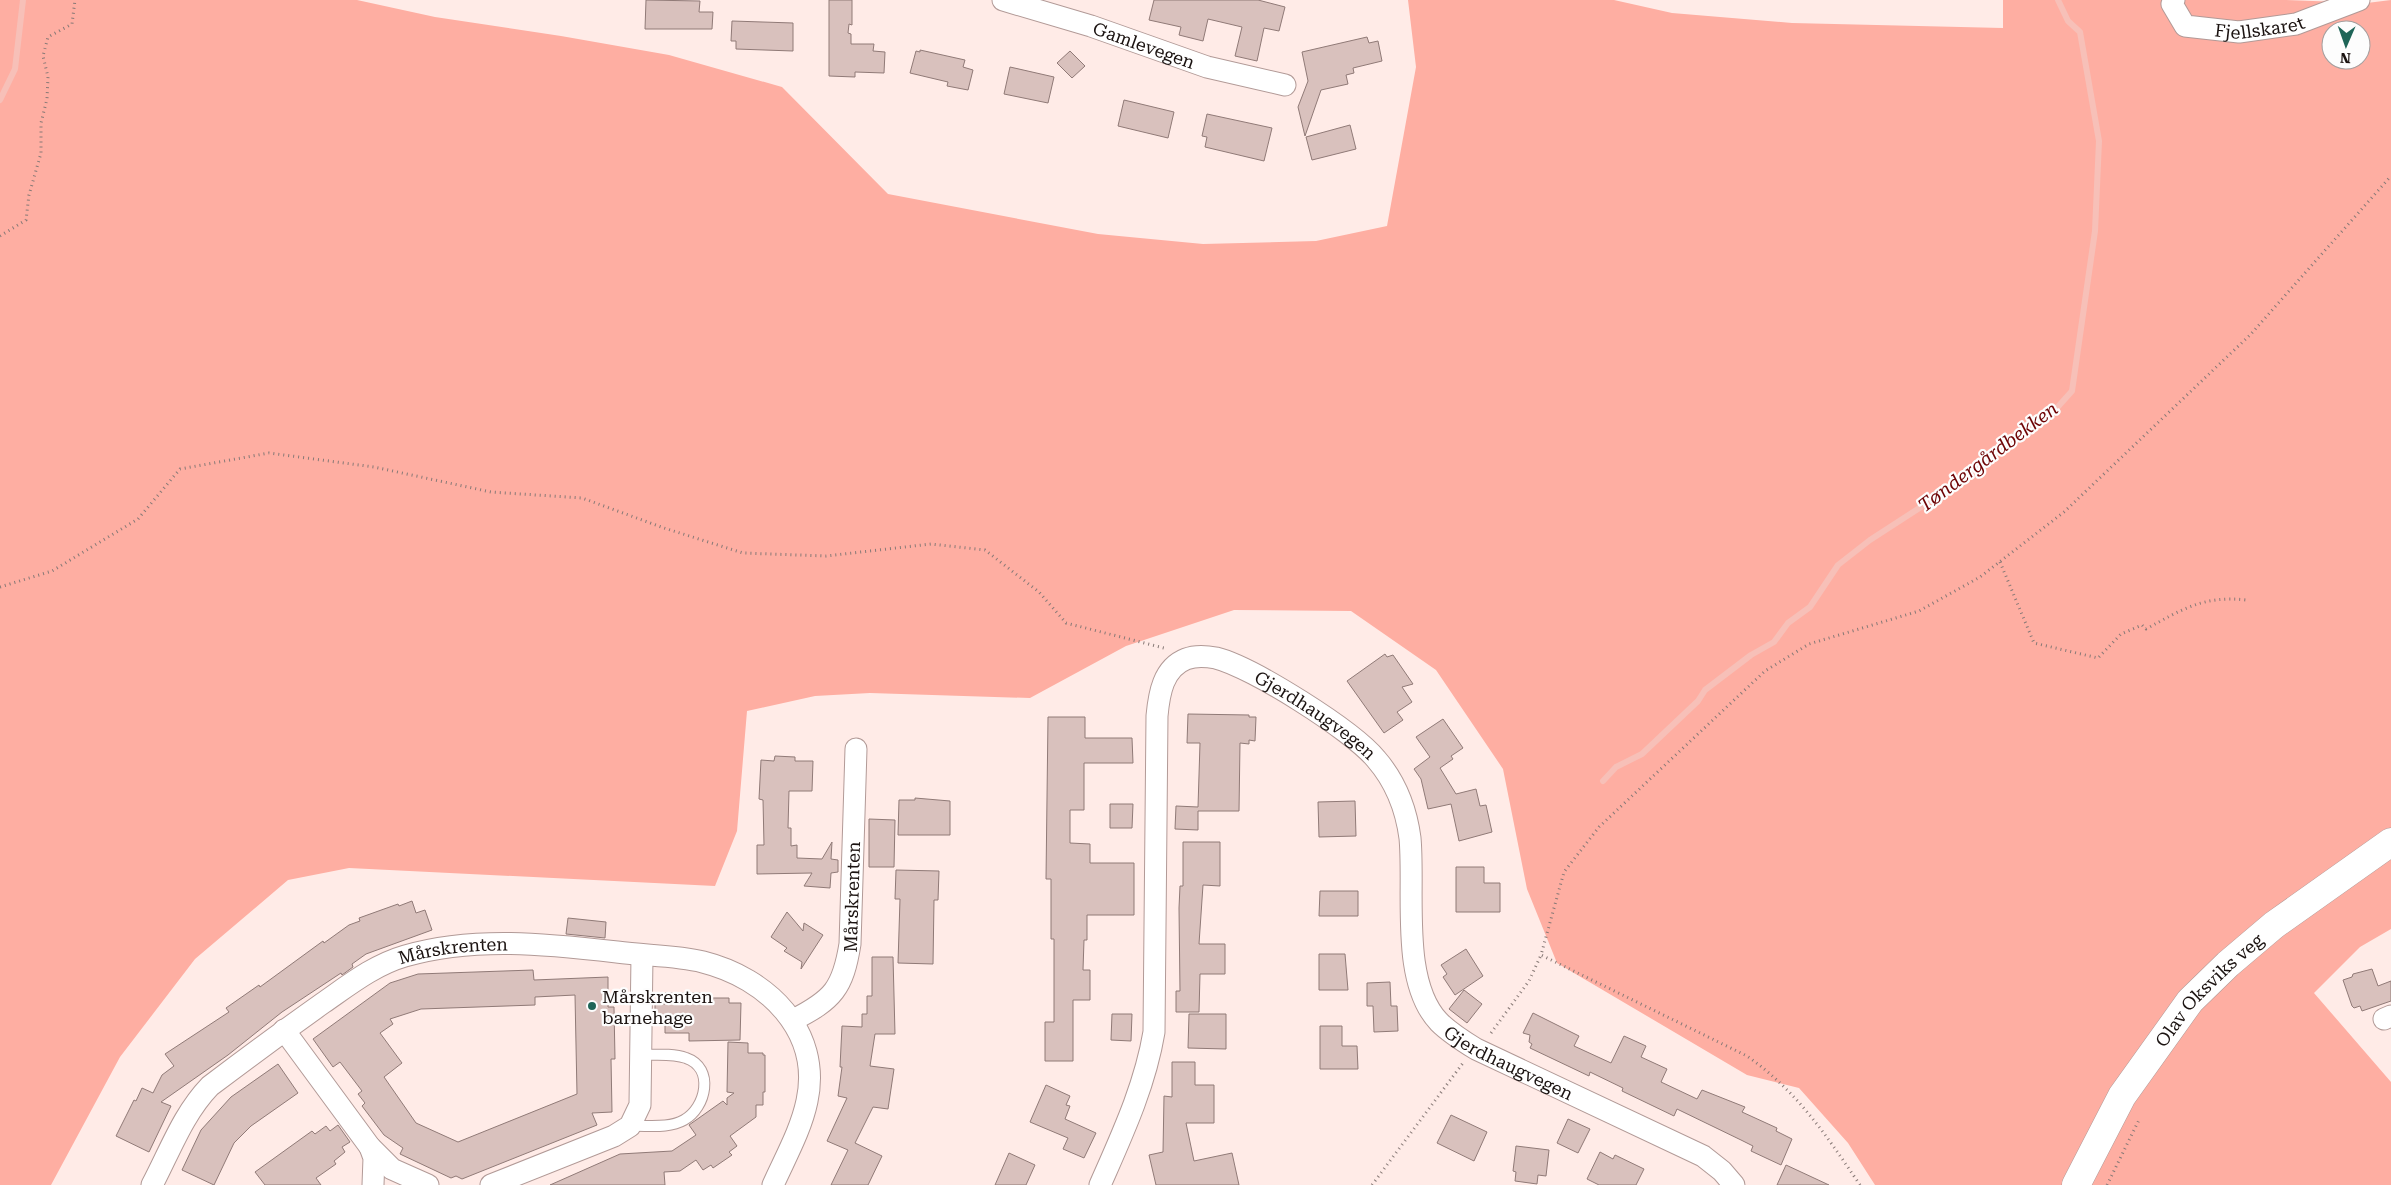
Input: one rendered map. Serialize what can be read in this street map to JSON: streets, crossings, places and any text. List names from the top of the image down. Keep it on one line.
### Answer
{"streets":{"street":["Fjellskaret","Gamlevegen","Gjerdhaugvegen","Mårskrenten","Olav Oksviks veg"]},"water":["Tøndergårdbekken"],"places":["Mårskrenten barnehage"],"north":"bottom"}
